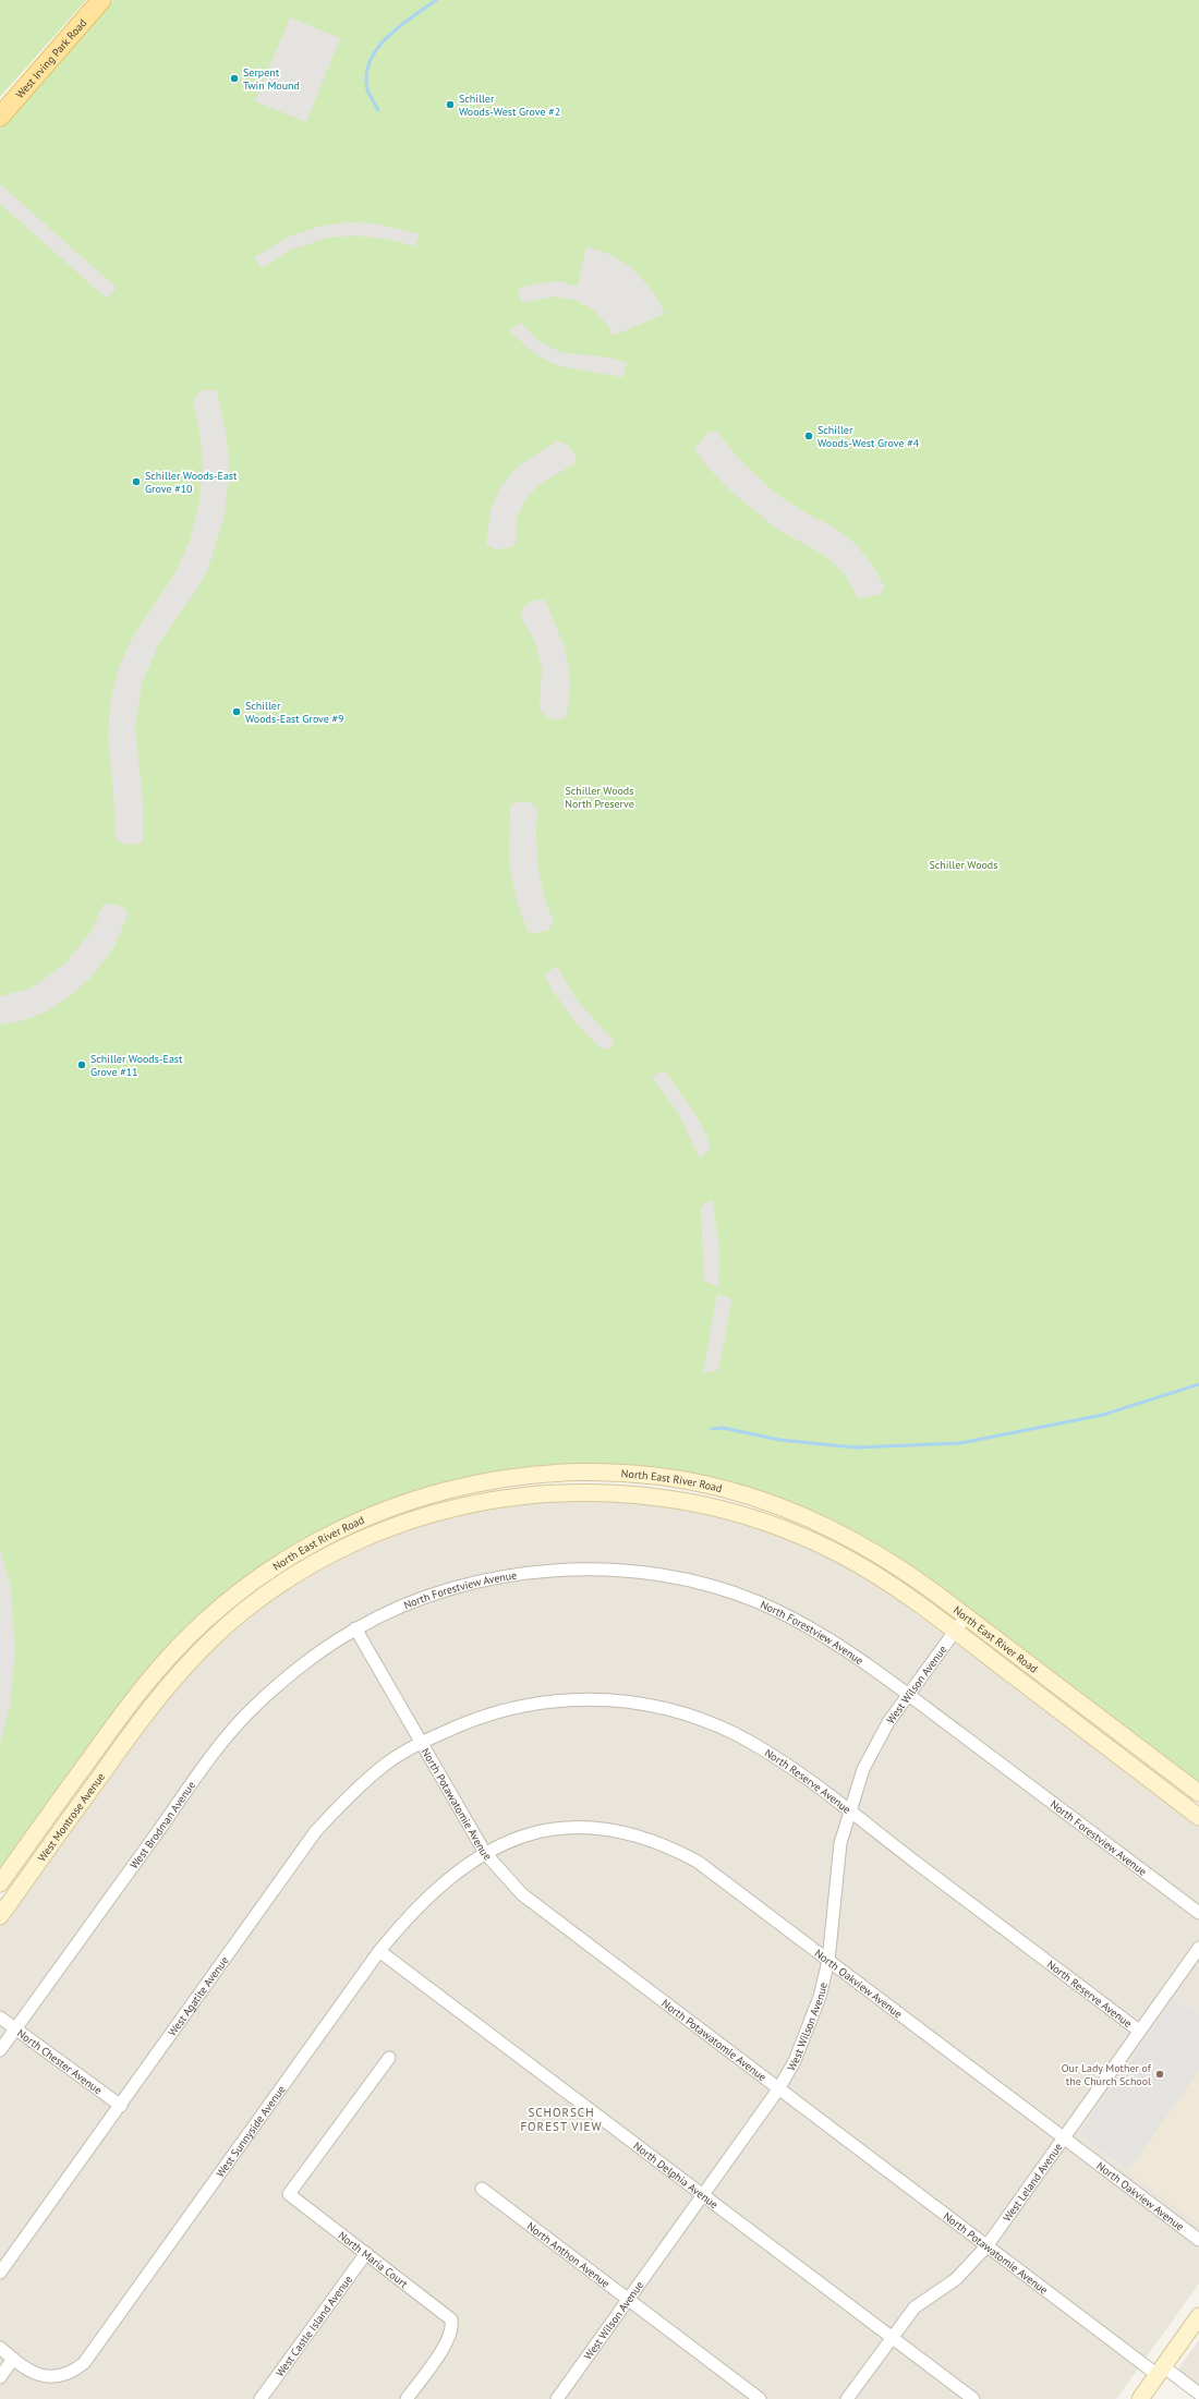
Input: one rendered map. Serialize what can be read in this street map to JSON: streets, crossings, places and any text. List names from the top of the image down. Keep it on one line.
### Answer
{"streets":{"main road":["West Irving Park Road","North East River Road","West Montrose Avenue"],"street":["North Forestview Avenue","West Wilson Avenue","North Reserve Avenue","North Potawatomie Avenue","West Brodman Avenue","North Oakview Avenue","West Agatite Avenue","North Chester Avenue","West Sunnyside Avenue","North Delphia Avenue","West Leland Avenue","North Anthon Avenue","North Maria Court","West Castle Island Avenue"]},"crossings":[["North East River Road","West Wilson Avenue"],["North East River Road","West Montrose Avenue"],["North Forestview Avenue","West Wilson Avenue"],["North Forestview Avenue","North Potawatomie Avenue"],["North Forestview Avenue","West Brodman Avenue"],["West Wilson Avenue","North Reserve Avenue"],["West Wilson Avenue","North Potawatomie Avenue"],["West Wilson Avenue","North Oakview Avenue"],["West Wilson Avenue","North Delphia Avenue"],["West Wilson Avenue","North Anthon Avenue"],["North Reserve Avenue","North Potawatomie Avenue"],["North Reserve Avenue","West Agatite Avenue"],["North Reserve Avenue","West Leland Avenue"],["North Potawatomie Avenue","West Brodman Avenue"],["North Potawatomie Avenue","North Oakview Avenue"],["North Potawatomie Avenue","West Agatite Avenue"],["North Potawatomie Avenue","West Sunnyside Avenue"],["North Potawatomie Avenue","West Leland Avenue"],["West Brodman Avenue","North Chester Avenue"],["North Oakview Avenue","West Sunnyside Avenue"],["North Oakview Avenue","West Leland Avenue"],["West Agatite Avenue","North Chester Avenue"],["West Sunnyside Avenue","North Delphia Avenue"],["North Delphia Avenue","West Leland Avenue"],["North Maria Court","West Castle Island Avenue"]],"districts":["SCHORSCH FOREST VIEW"],"parks":["Schiller Woods North Preserve","Schiller Woods"],"places":["Serpent Twin Mound","Schiller Woods-West Grove #2","Schiller Woods-West Grove #4","Schiller Woods-East Grove #10","Schiller Woods-East Grove #9","Schiller Woods-East Grove #11","Our Lady Mother of the Church School"]}
